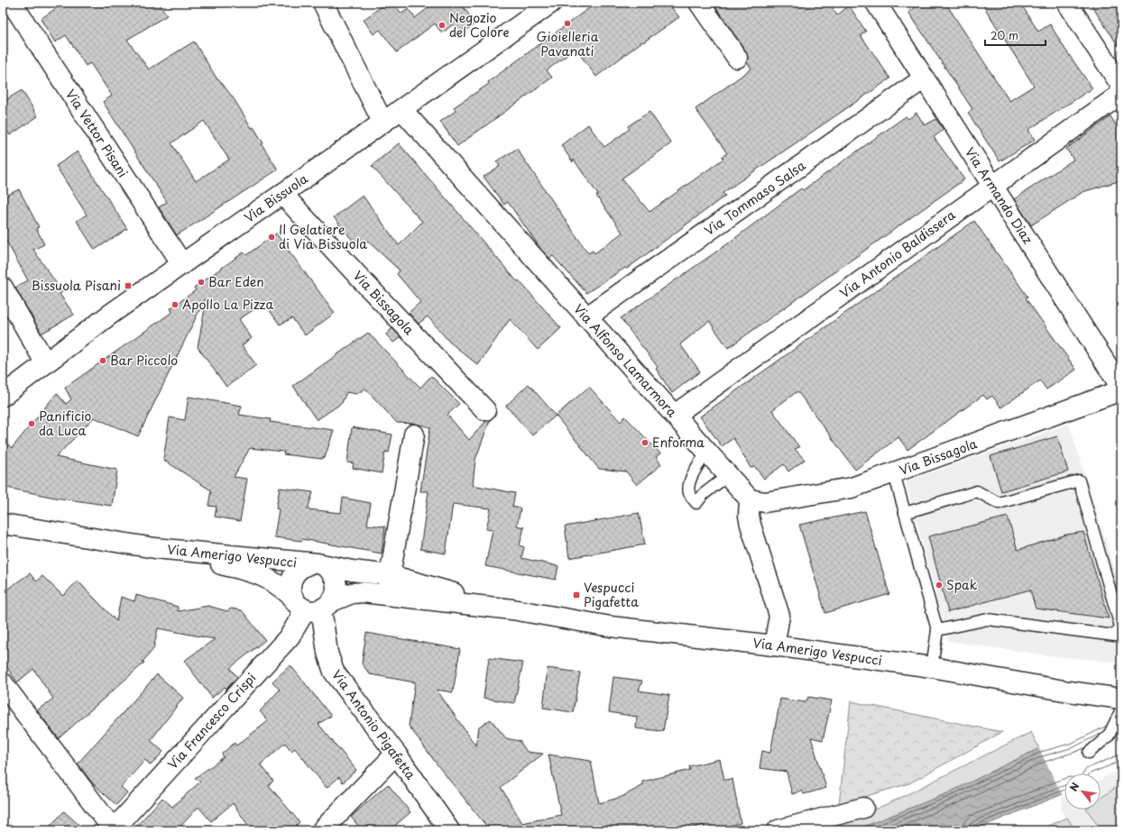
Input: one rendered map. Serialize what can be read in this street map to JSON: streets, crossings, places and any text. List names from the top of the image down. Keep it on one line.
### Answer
{"streets":{"street":["Via Vettor Pisani","Via Armando Diaz","Via Bissuola","Via Tommaso Salsa","Via Antonio Baldissera","Via Bissagola","Via Alfonso Lamarmora","Via Amerigo Vespucci","Via Francesco Crispi","Via Antonio Pigafetta"]},"crossings":[["Via Vettor Pisani","Via Bissuola"],["Via Armando Diaz","Via Tommaso Salsa"],["Via Armando Diaz","Via Antonio Baldissera"],["Via Armando Diaz","Via Bissagola"],["Via Bissuola","Via Bissagola"],["Via Bissuola","Via Alfonso Lamarmora"],["Via Tommaso Salsa","Via Alfonso Lamarmora"],["Via Antonio Baldissera","Via Alfonso Lamarmora"],["Via Bissagola","Via Alfonso Lamarmora"],["Via Amerigo Vespucci","Via Francesco Crispi"],["Via Amerigo Vespucci","Via Antonio Pigafetta"],["Via Francesco Crispi","Via Antonio Pigafetta"]],"places":{"other":["Gioielleria Pavanati","Negozio del Colore","Il Gelatiere di Via Bissuola","Bar Eden","Apollo La Pizza","Bar Piccolo","Panificio da Luca","Enforma","Spak"],"transit":["Bissuola Pisani","Vespucci Pigafetta"]},"scale_bar":"20 m","north":"top left"}
